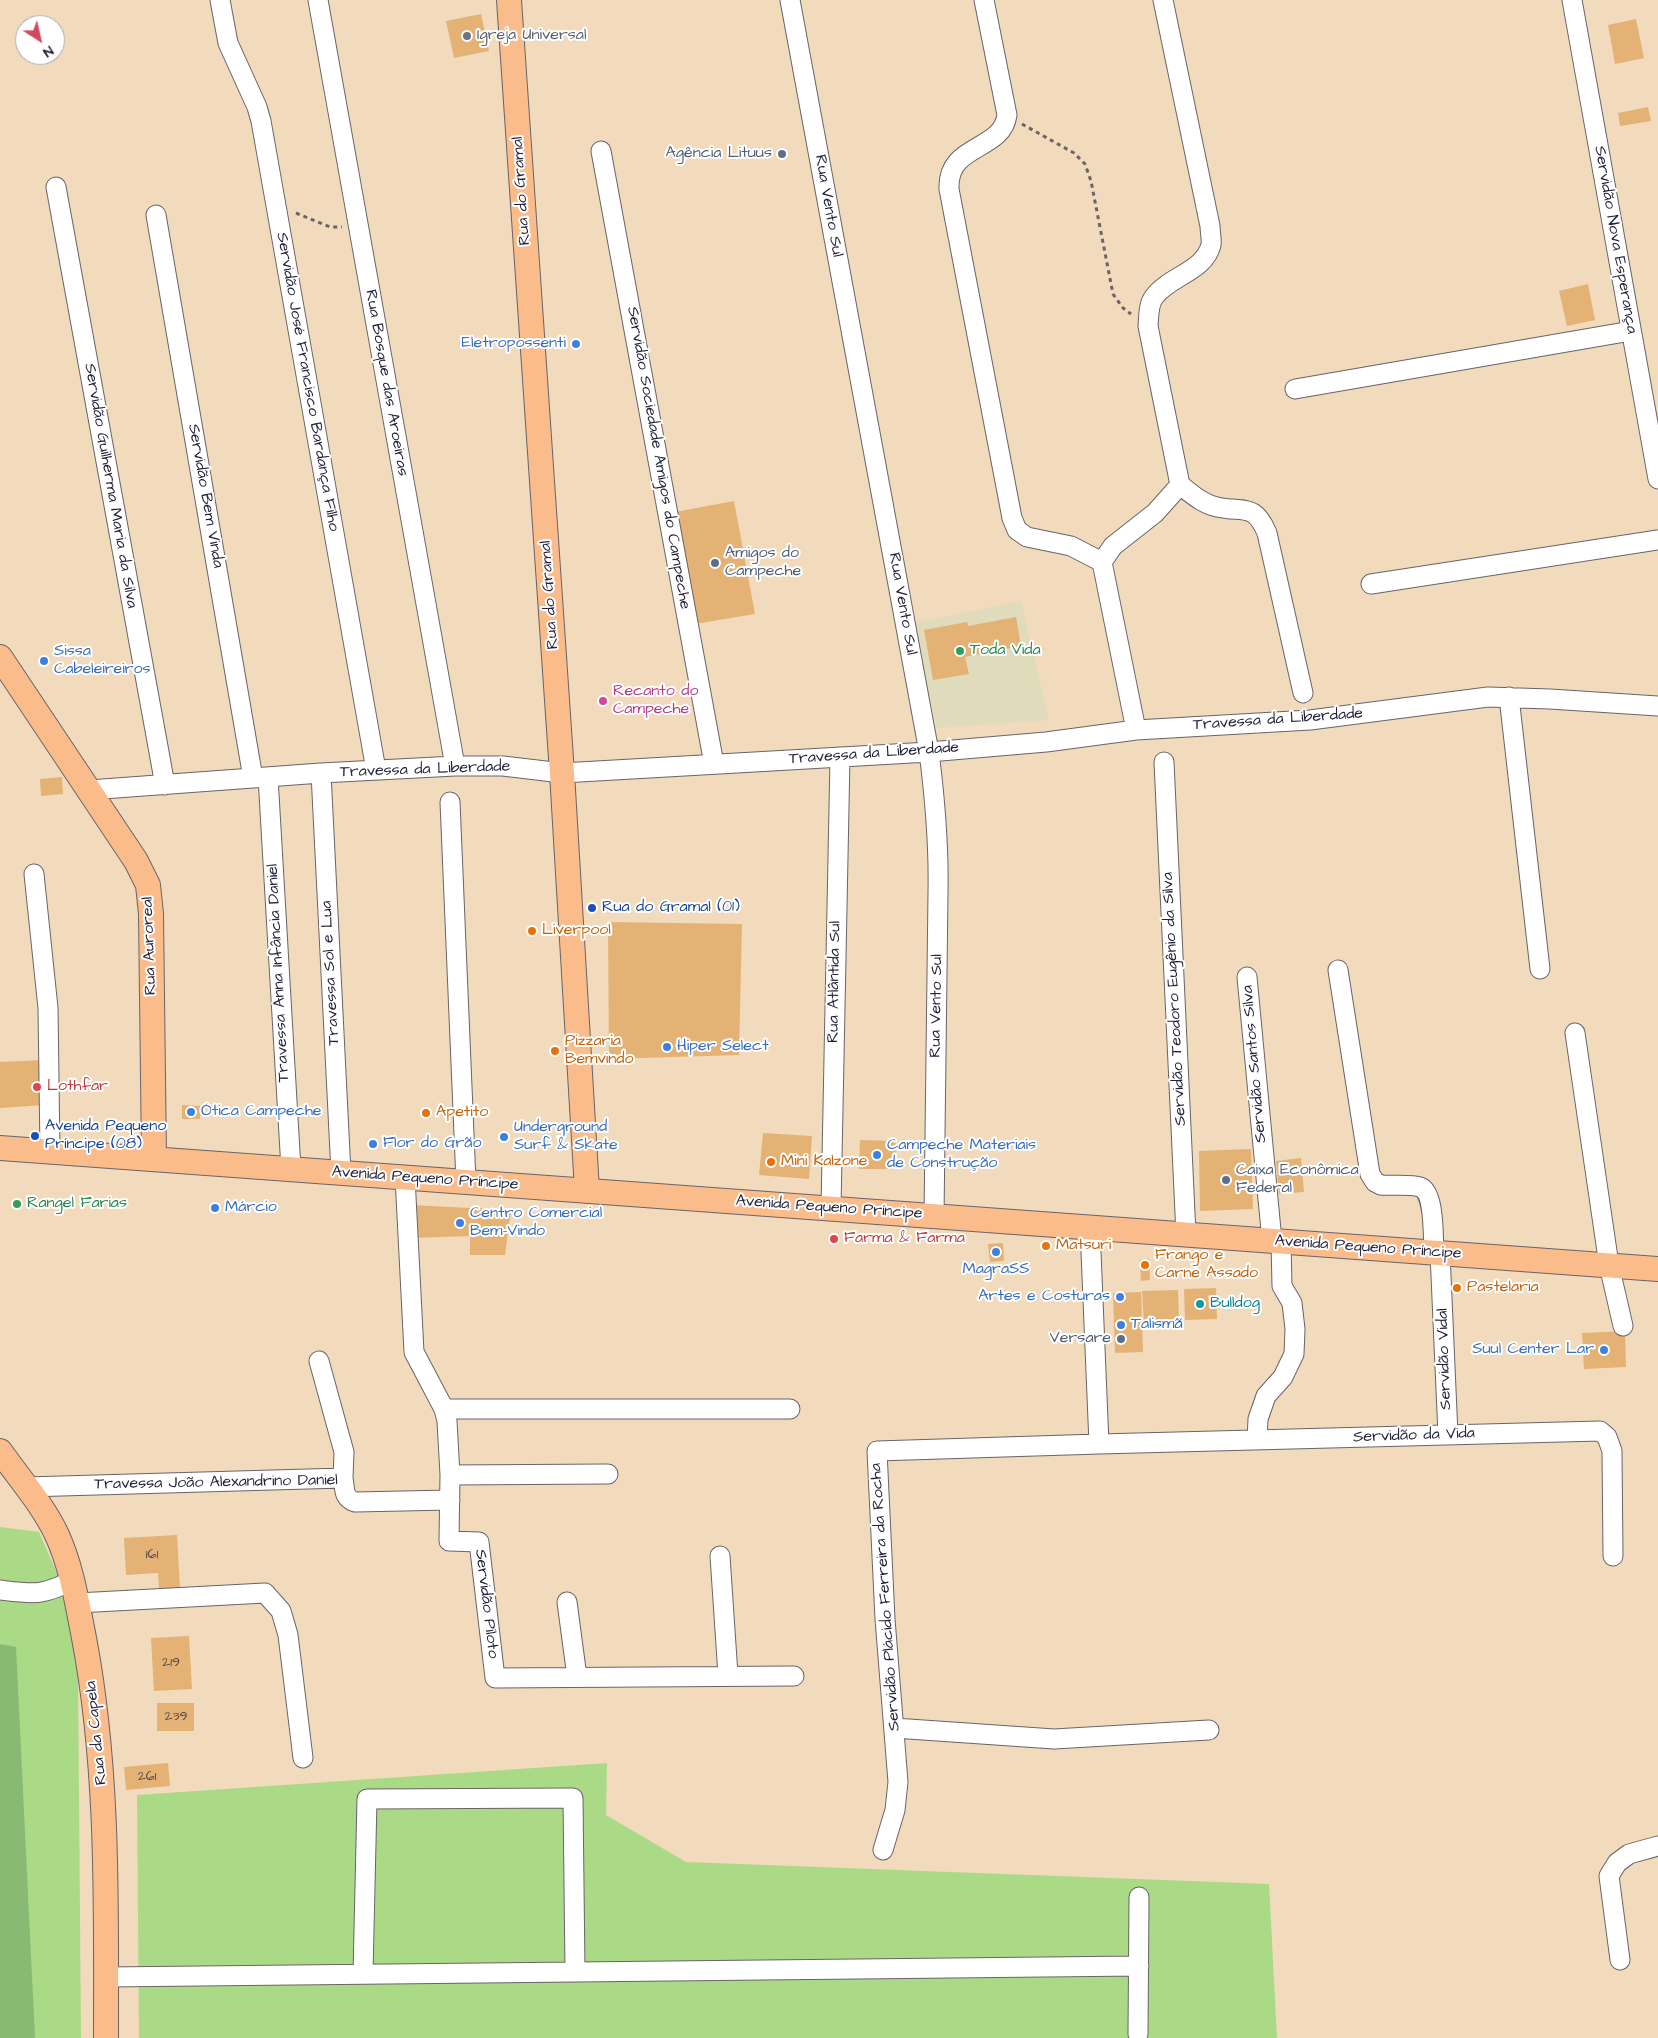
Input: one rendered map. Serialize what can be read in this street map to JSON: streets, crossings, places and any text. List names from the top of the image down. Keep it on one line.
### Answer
{"streets":{"main road":["Rua do Gramal","Rua Auroreal","Avenida Pequeno Príncipe","Rua da Capela"],"street":["Rua Vento Sul","Servidão Nova Esperança","Servidão José Francisco Bardança Filho","Rua Bosque das Aroeiras","Servidão Sociedade Amigos do Campeche","Servidão Guilherma Maria da Silva","Servidão Bem Vinda","Travessa da Liberdade","Travessa Anna Infância Daniel","Travessa Sol e Lua","Rua Atlântida Sul","Servidão Teodoro Eugênio da Silva","Servidão Santos Silva","Servidão Vidal","Servidão da Vida","Travessa João Alexandrino Daniel","Servidão Plácido Ferreira da Rocha","Servidão Piloto"]},"crossings":[["Rua do Gramal","Travessa da Liberdade"],["Rua do Gramal","Avenida Pequeno Príncipe"],["Rua Vento Sul","Travessa da Liberdade"],["Rua Vento Sul","Avenida Pequeno Príncipe"],["Servidão José Francisco Bardança Filho","Travessa da Liberdade"],["Rua Bosque das Aroeiras","Travessa da Liberdade"],["Servidão Sociedade Amigos do Campeche","Travessa da Liberdade"],["Servidão Guilherma Maria da Silva","Travessa da Liberdade"],["Servidão Bem Vinda","Travessa da Liberdade"],["Servidão Bem Vinda","Travessa Anna Infância Daniel"],["Travessa da Liberdade","Rua Auroreal"],["Travessa da Liberdade","Travessa Anna Infância Daniel"],["Travessa da Liberdade","Travessa Sol e Lua"],["Travessa da Liberdade","Rua Atlântida Sul"],["Rua Auroreal","Avenida Pequeno Príncipe"],["Travessa Anna Infância Daniel","Avenida Pequeno Príncipe"],["Travessa Sol e Lua","Avenida Pequeno Príncipe"],["Rua Atlântida Sul","Avenida Pequeno Príncipe"],["Servidão Teodoro Eugênio da Silva","Avenida Pequeno Príncipe"],["Servidão Santos Silva","Avenida Pequeno Príncipe"],["Servidão Santos Silva","Servidão da Vida"],["Avenida Pequeno Príncipe","Servidão Vidal"],["Avenida Pequeno Príncipe","Servidão Piloto"],["Servidão Vidal","Servidão da Vida"],["Servidão da Vida","Servidão Plácido Ferreira da Rocha"],["Travessa João Alexandrino Daniel","Servidão Piloto"],["Travessa João Alexandrino Daniel","Rua da Capela"]],"places":["Igreja Universal","Agência Lituus","Eletropossenti","Amigos do Campeche","Toda Vida","Sissa Cabeleireiros","Recanto do Campeche","Rua do Gramal (01)","Liverpool","Hiper Select","Pizzaria Bemvindo","Lothfar","Ótica Campeche","Apetito","Avenida Pequeno Príncipe (08)","Underground Surf & Skate","Flor do Grão","Campeche Materiais de Construção","Mini Kalzone","Caixa Econômica Federal","Rangel Farias","Márcio","Centro Comercial Bem-Vindo","Farma & Farma","Matsuri","MagraSS","Frango e Carne Assado","Pastelaria","Artes e Costuras","Bulldog","Talismã","Versare","Suul Center Lar"],"house_numbers":["161","219","239","261"],"north":"bottom right"}
